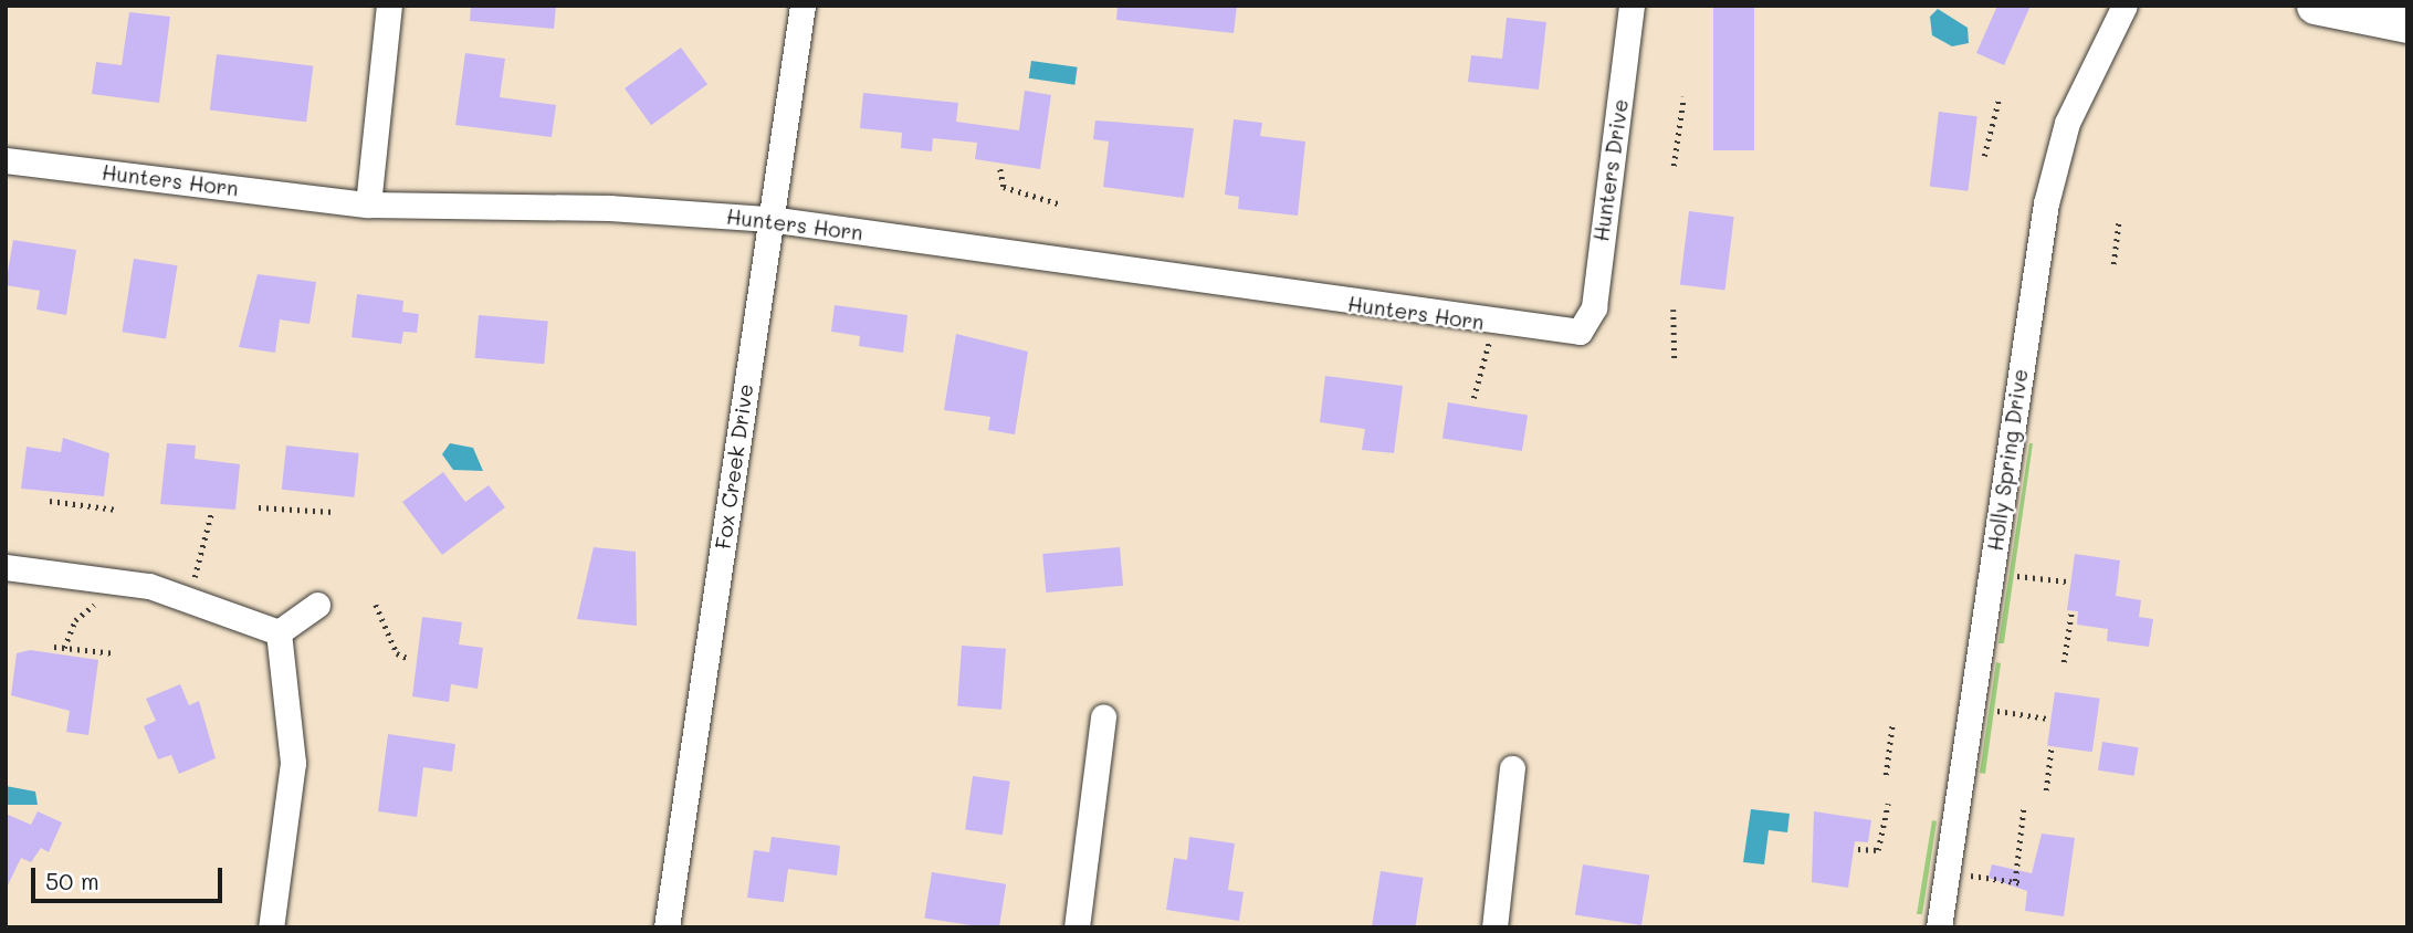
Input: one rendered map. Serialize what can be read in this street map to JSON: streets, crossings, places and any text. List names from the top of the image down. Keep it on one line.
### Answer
{"streets":{"street":["Hunters Drive","Hunters Horn","Holly Spring Drive","Fox Creek Drive"]},"crossings":[["Hunters Drive","Hunters Horn"],["Hunters Horn","Fox Creek Drive"]],"scale_bar":"50 m"}
